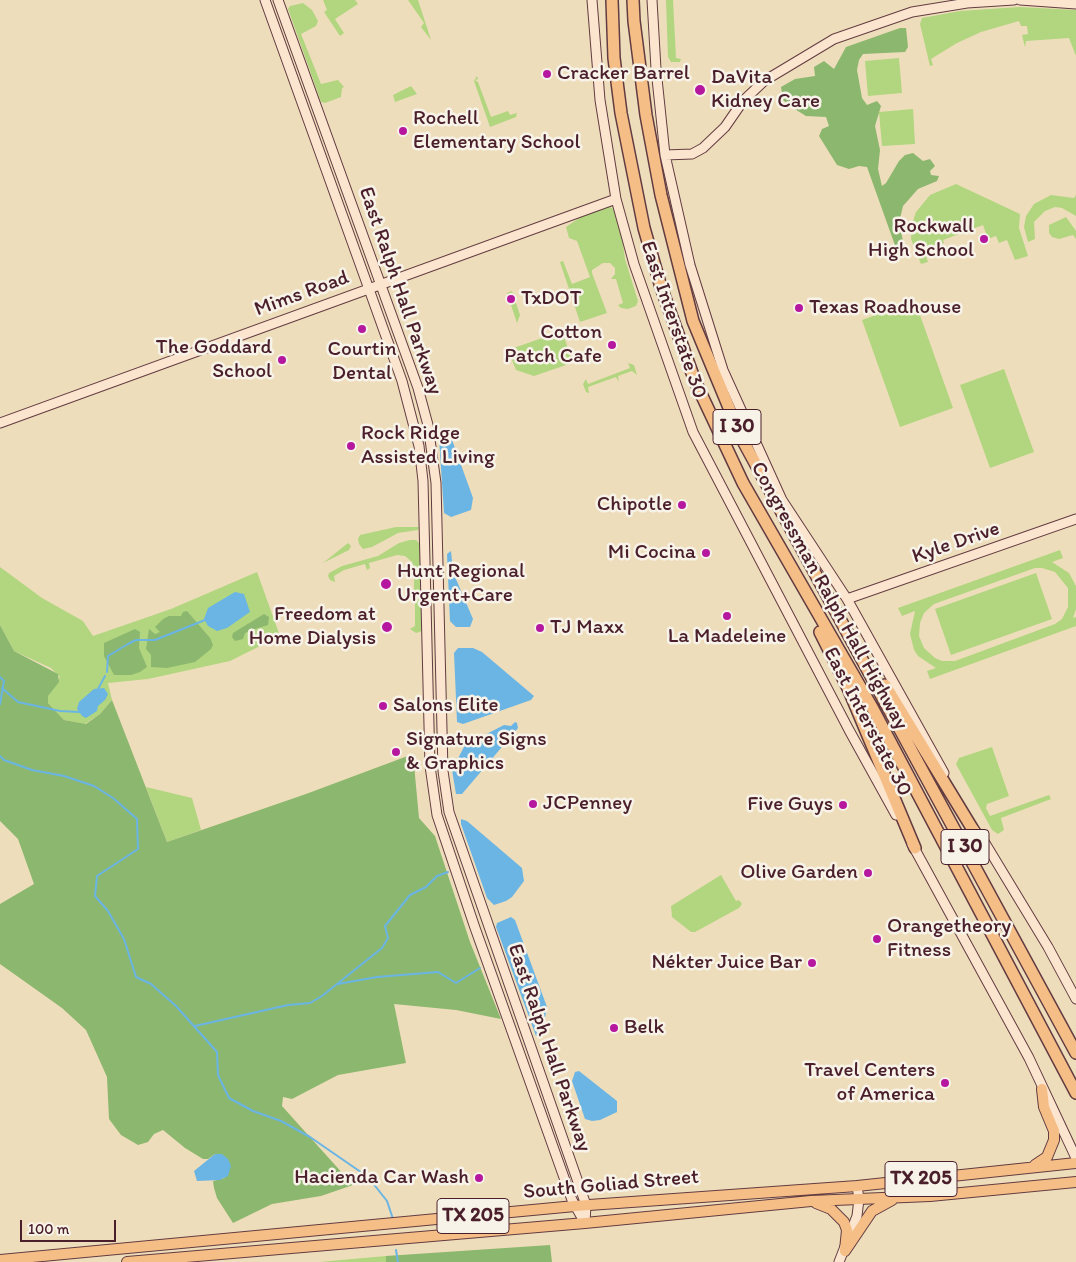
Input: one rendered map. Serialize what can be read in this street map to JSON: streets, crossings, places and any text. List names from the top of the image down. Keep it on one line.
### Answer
{"streets":{"highway":["I 30","Congressman Ralph Hall Highway"],"main road":["East Ralph Hall Parkway","Mims Road","East Interstate 30","Kyle Drive","TX 205","South Goliad Street"]},"crossings":[["East Ralph Hall Parkway","Mims Road"],["East Ralph Hall Parkway","South Goliad Street"],["Mims Road","East Interstate 30"],["East Interstate 30","Kyle Drive"]],"places":["Cracker Barrel","DaVita Kidney Care","Rochell Elementary School","Rockwall High School","TxDOT","Texas Roadhouse","Courtin Dental","Cotton Patch Cafe","The Goddard School","Rock Ridge Assisted Living","Chipotle","Mi Cocina","Hunt Regional Urgent+Care","La Madeleine","Freedom at Home Dialysis","TJ Maxx","Salons Elite","Signature Signs & Graphics","JCPenney","Five Guys","Olive Garden","Orangetheory Fitness","Nékter Juice Bar","Belk","Travel Centers of America","Hacienda Car Wash"],"scale_bar":"100 m"}
